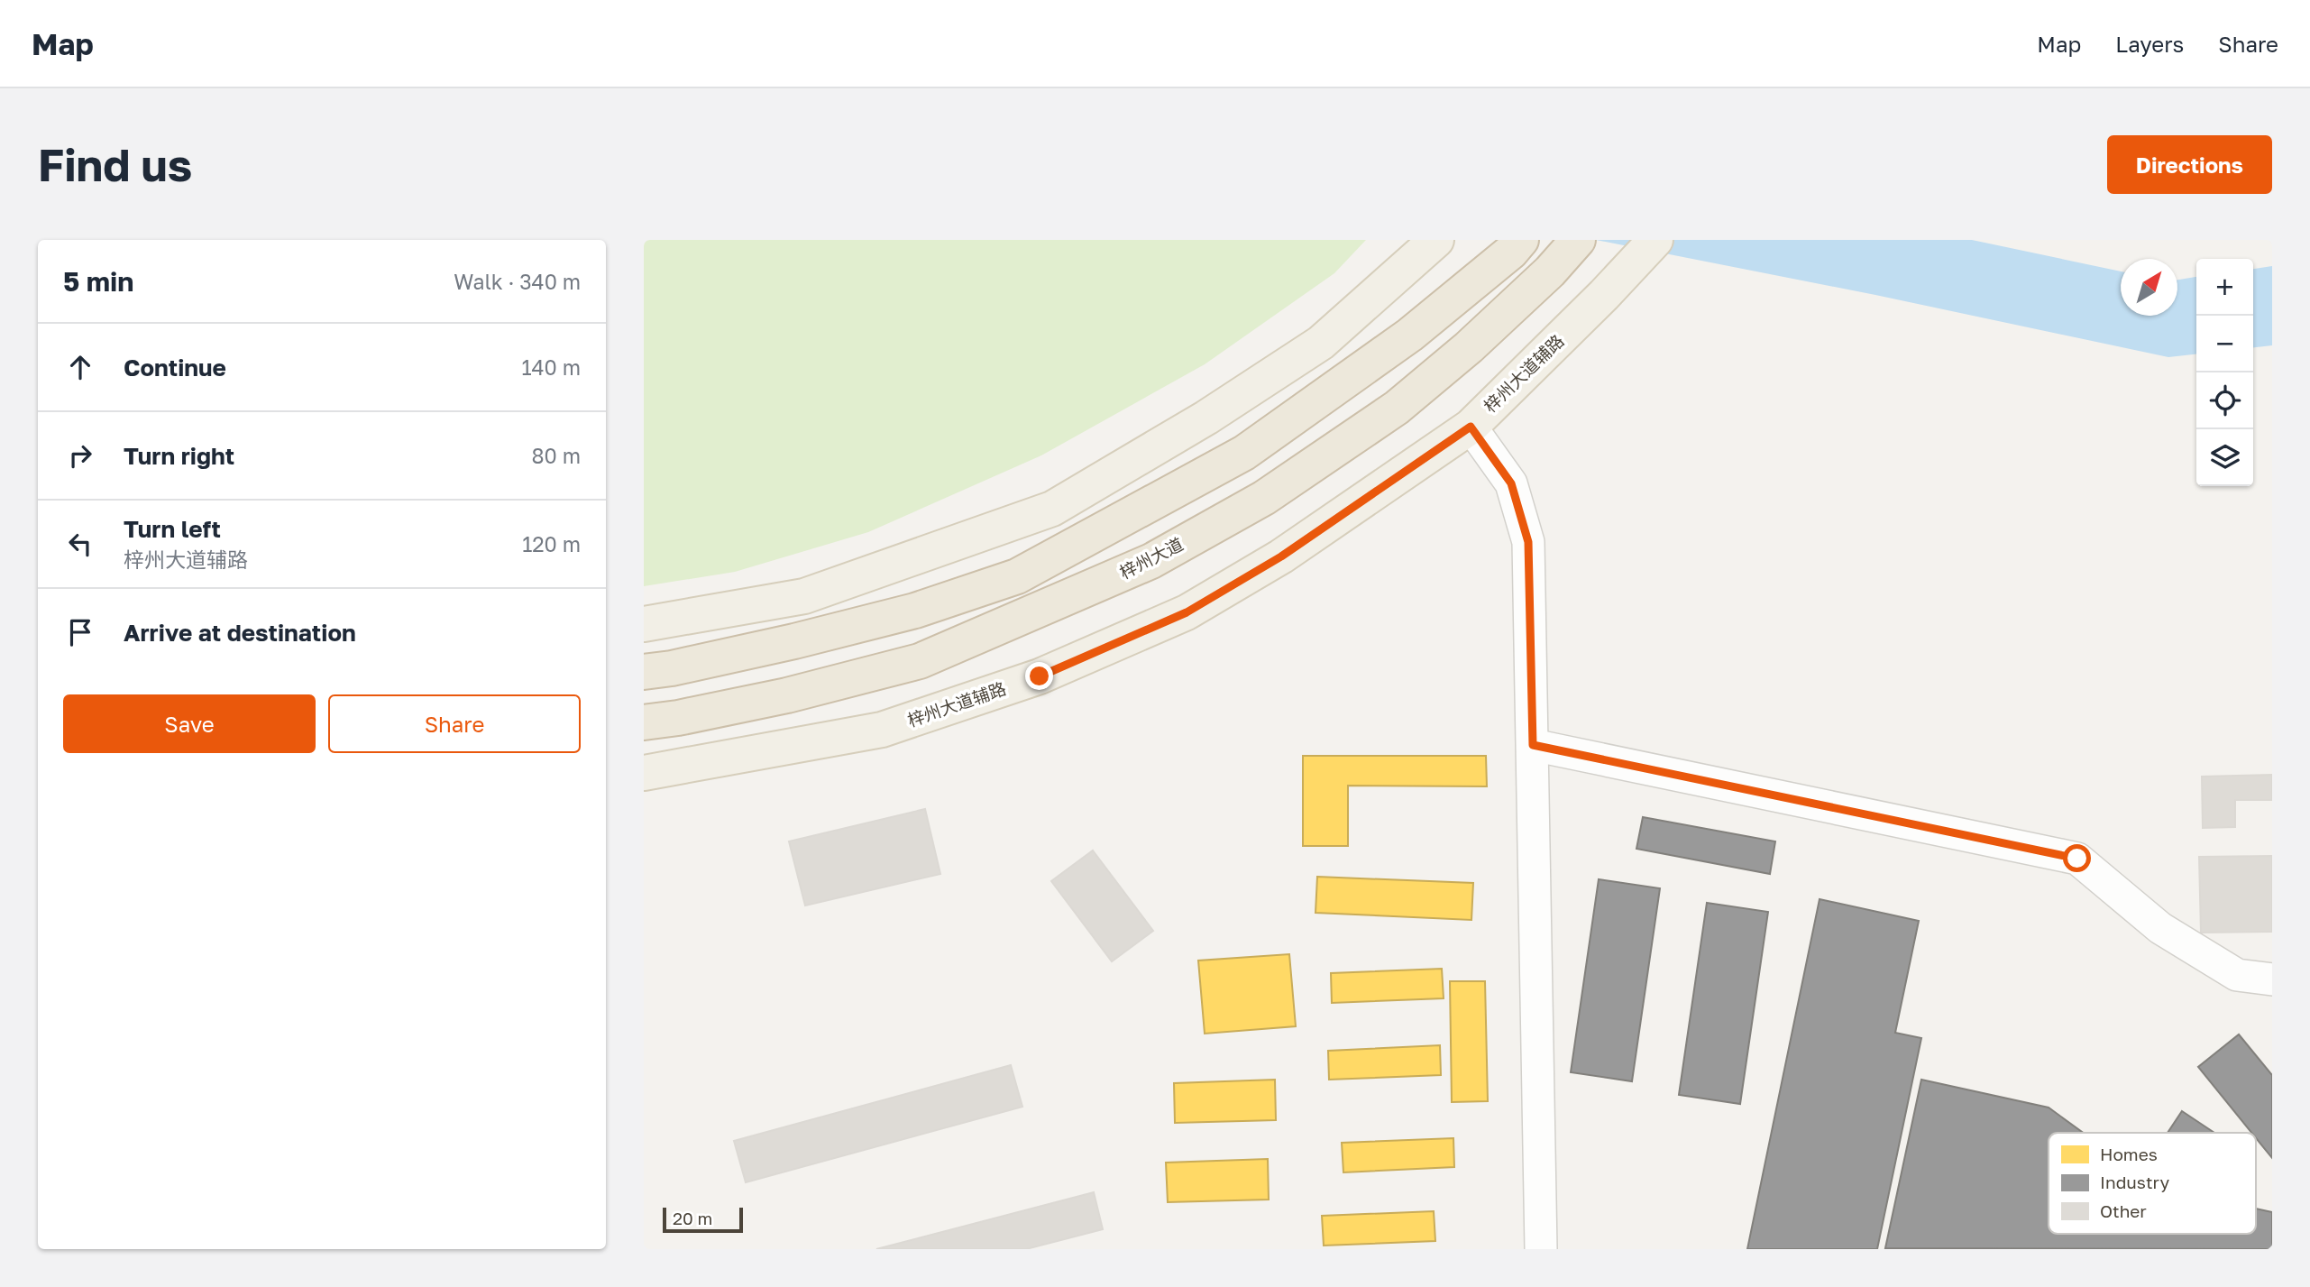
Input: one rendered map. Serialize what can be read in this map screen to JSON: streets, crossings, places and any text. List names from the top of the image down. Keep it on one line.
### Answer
{"streets":{"highway":["梓州大道"],"main road":["梓州大道辅路"]},"legend":["Homes","Industry","Other"],"scale_bar":"20 m","north":"top right","page":{"header":"Map","nav":["Map","Layers","Share"],"buttons":["Directions",["Save","Share"]],"title":"Find us","heading":["5 min","Walk · 340 m"],"map_buttons":["+","−"],"list":[["Continue","140 m"],["Turn right","80 m"],["Turn left","梓州大道辅路","120 m"],"Arrive at destination"],"scale":"20 m"}}
